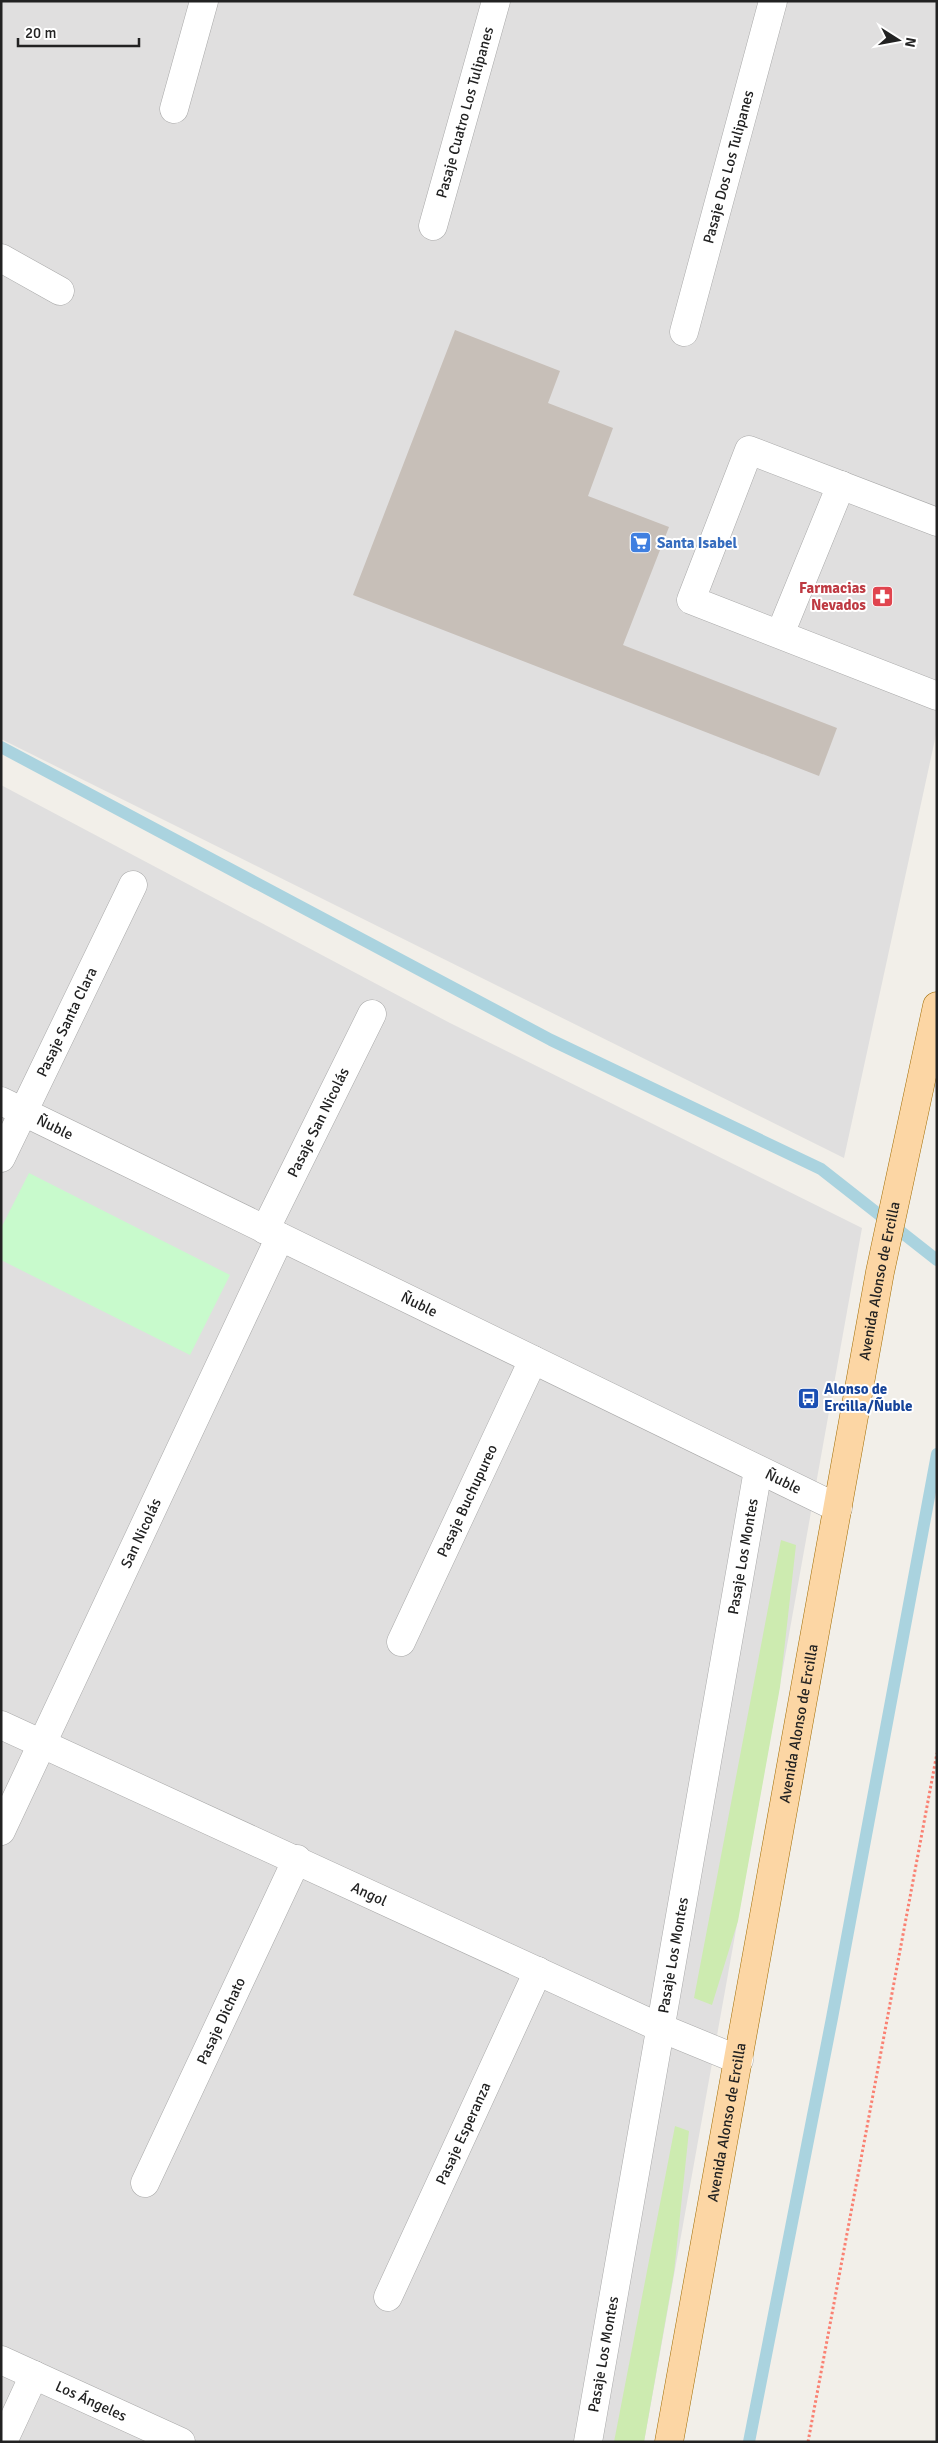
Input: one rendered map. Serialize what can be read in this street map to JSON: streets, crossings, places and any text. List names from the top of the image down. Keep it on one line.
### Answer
{"streets":{"main road":["Avenida Alonso de Ercilla"],"street":["Pasaje Cuatro Los Tulipanes","Pasaje Dos Los Tulipanes","Pasaje Santa Clara","Pasaje San Nicolás","Ñuble","Pasaje Buchupureo","San Nicolás","Pasaje Los Montes","Angol","Pasaje Dichato","Pasaje Esperanza","Los Ángeles"]},"crossings":[["Pasaje Santa Clara","Ñuble"],["Pasaje San Nicolás","Ñuble"],["Pasaje San Nicolás","San Nicolás"],["Ñuble","Avenida Alonso de Ercilla"],["Ñuble","Pasaje Buchupureo"],["Ñuble","San Nicolás"],["Ñuble","Pasaje Los Montes"],["Avenida Alonso de Ercilla","Angol"],["San Nicolás","Angol"],["Pasaje Los Montes","Angol"],["Angol","Pasaje Dichato"],["Angol","Pasaje Esperanza"]],"places":{"supermarket":["Santa Isabel"],"pharmacy":["Farmacias Nevados"],"bus stop":["Alonso de Ercilla/Ñuble"]},"scale_bar":"20 m","north":"right"}
